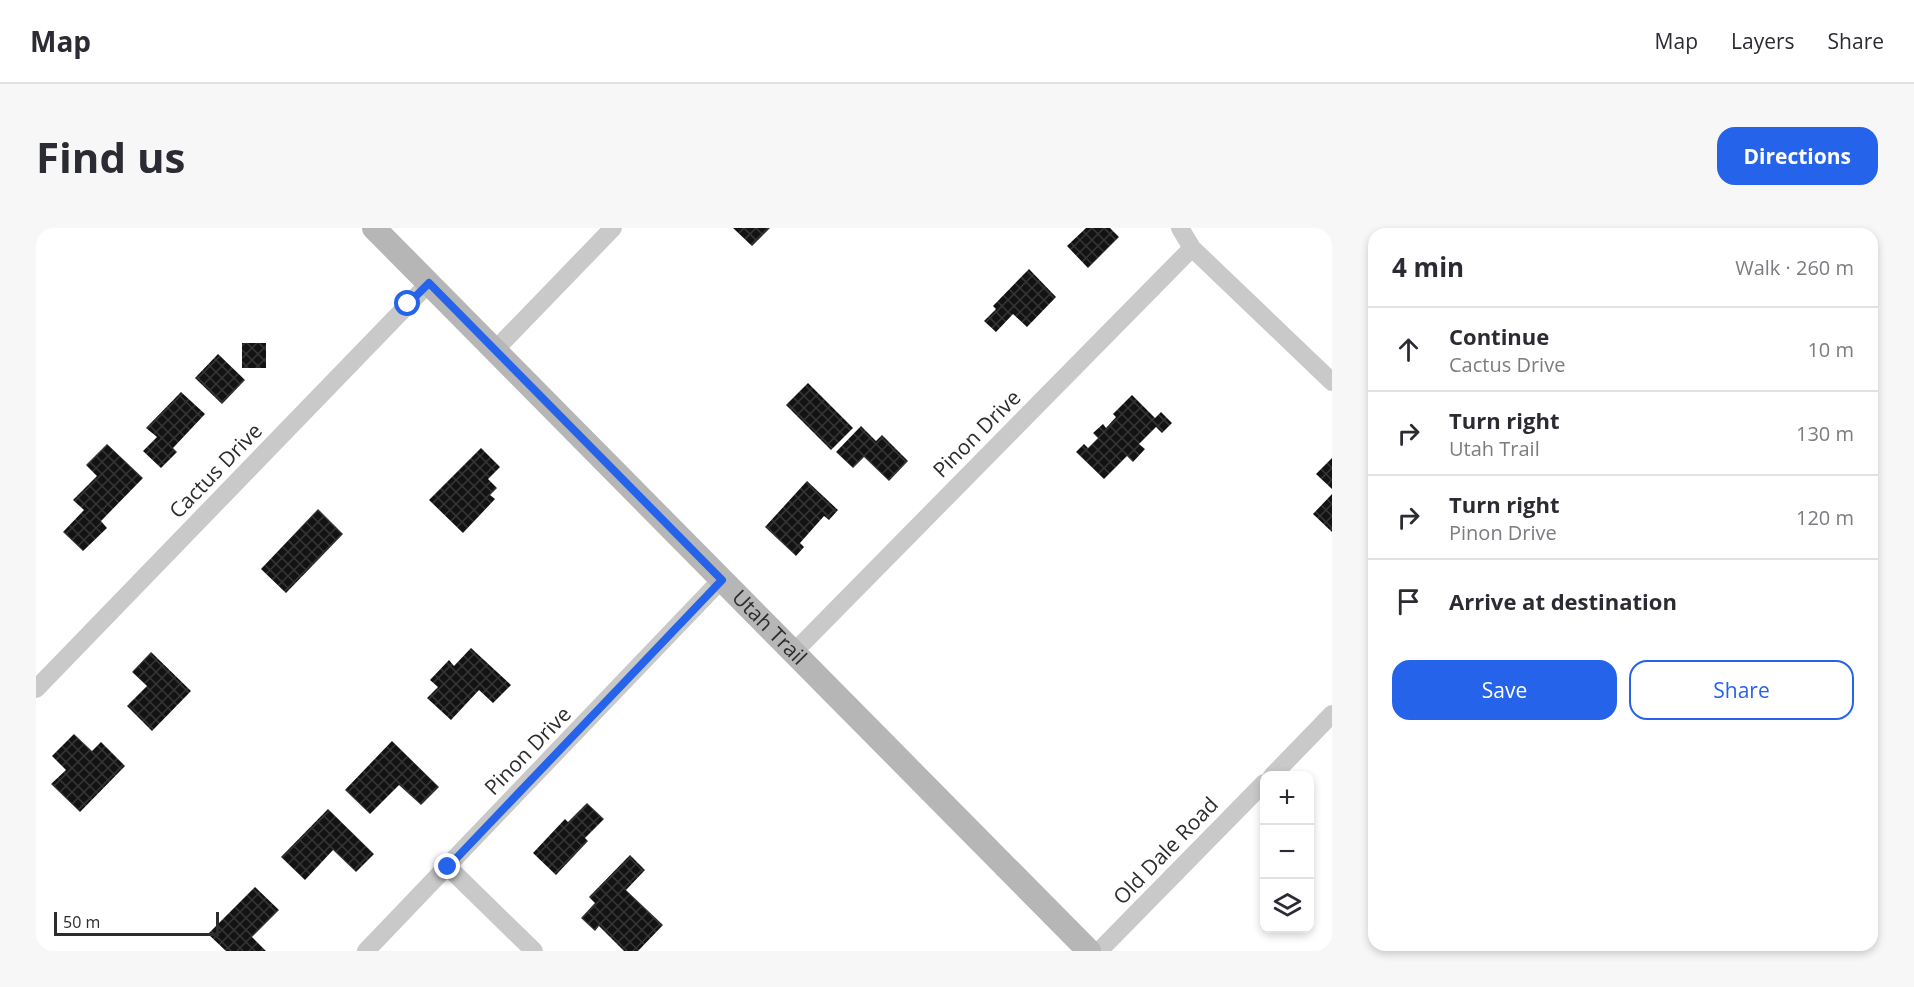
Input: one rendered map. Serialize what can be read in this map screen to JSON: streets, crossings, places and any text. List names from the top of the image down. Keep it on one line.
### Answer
{"streets":{"main road":["Utah Trail"],"street":["Pinon Drive","Cactus Drive","Old Dale Road"]},"crossings":[["Pinon Drive","Utah Trail"],["Cactus Drive","Utah Trail"]],"scale_bar":"50 m","page":{"header":"Map","nav":["Map","Layers","Share"],"buttons":["Directions",["Save","Share"]],"title":"Find us","heading":["4 min","Walk · 260 m"],"list":[["Continue","Cactus Drive","10 m"],["Turn right","Utah Trail","130 m"],["Turn right","Pinon Drive","120 m"],"Arrive at destination"],"map_buttons":["+","−"],"scale":"50 m"}}
